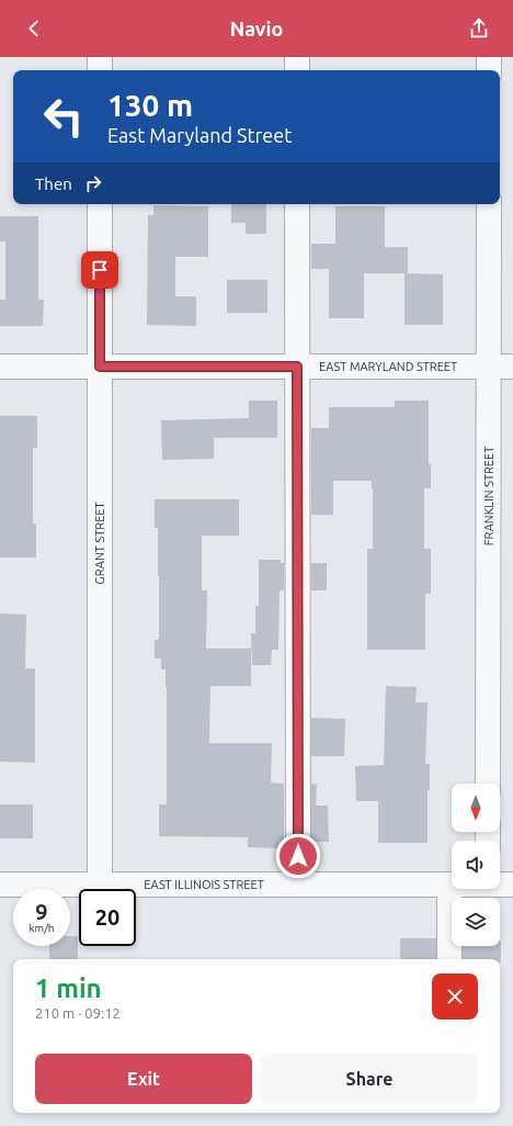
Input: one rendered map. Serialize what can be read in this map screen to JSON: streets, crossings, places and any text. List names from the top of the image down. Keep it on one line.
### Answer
{"streets":{"street":["EAST MARYLAND STREET","FRANKLIN STREET","GRANT STREET","EAST ILLINOIS STREET"]},"crossings":[["EAST MARYLAND STREET","FRANKLIN STREET"],["EAST MARYLAND STREET","GRANT STREET"],["GRANT STREET","EAST ILLINOIS STREET"]],"north":"bottom","page":{"header":"Navio","turn":["130 m","East Maryland Street"],"then":"Then","speed":"9 km/h","limit":"20","heading":["1 min","210 m · 09:12"],"buttons":["Exit","Share"]}}
